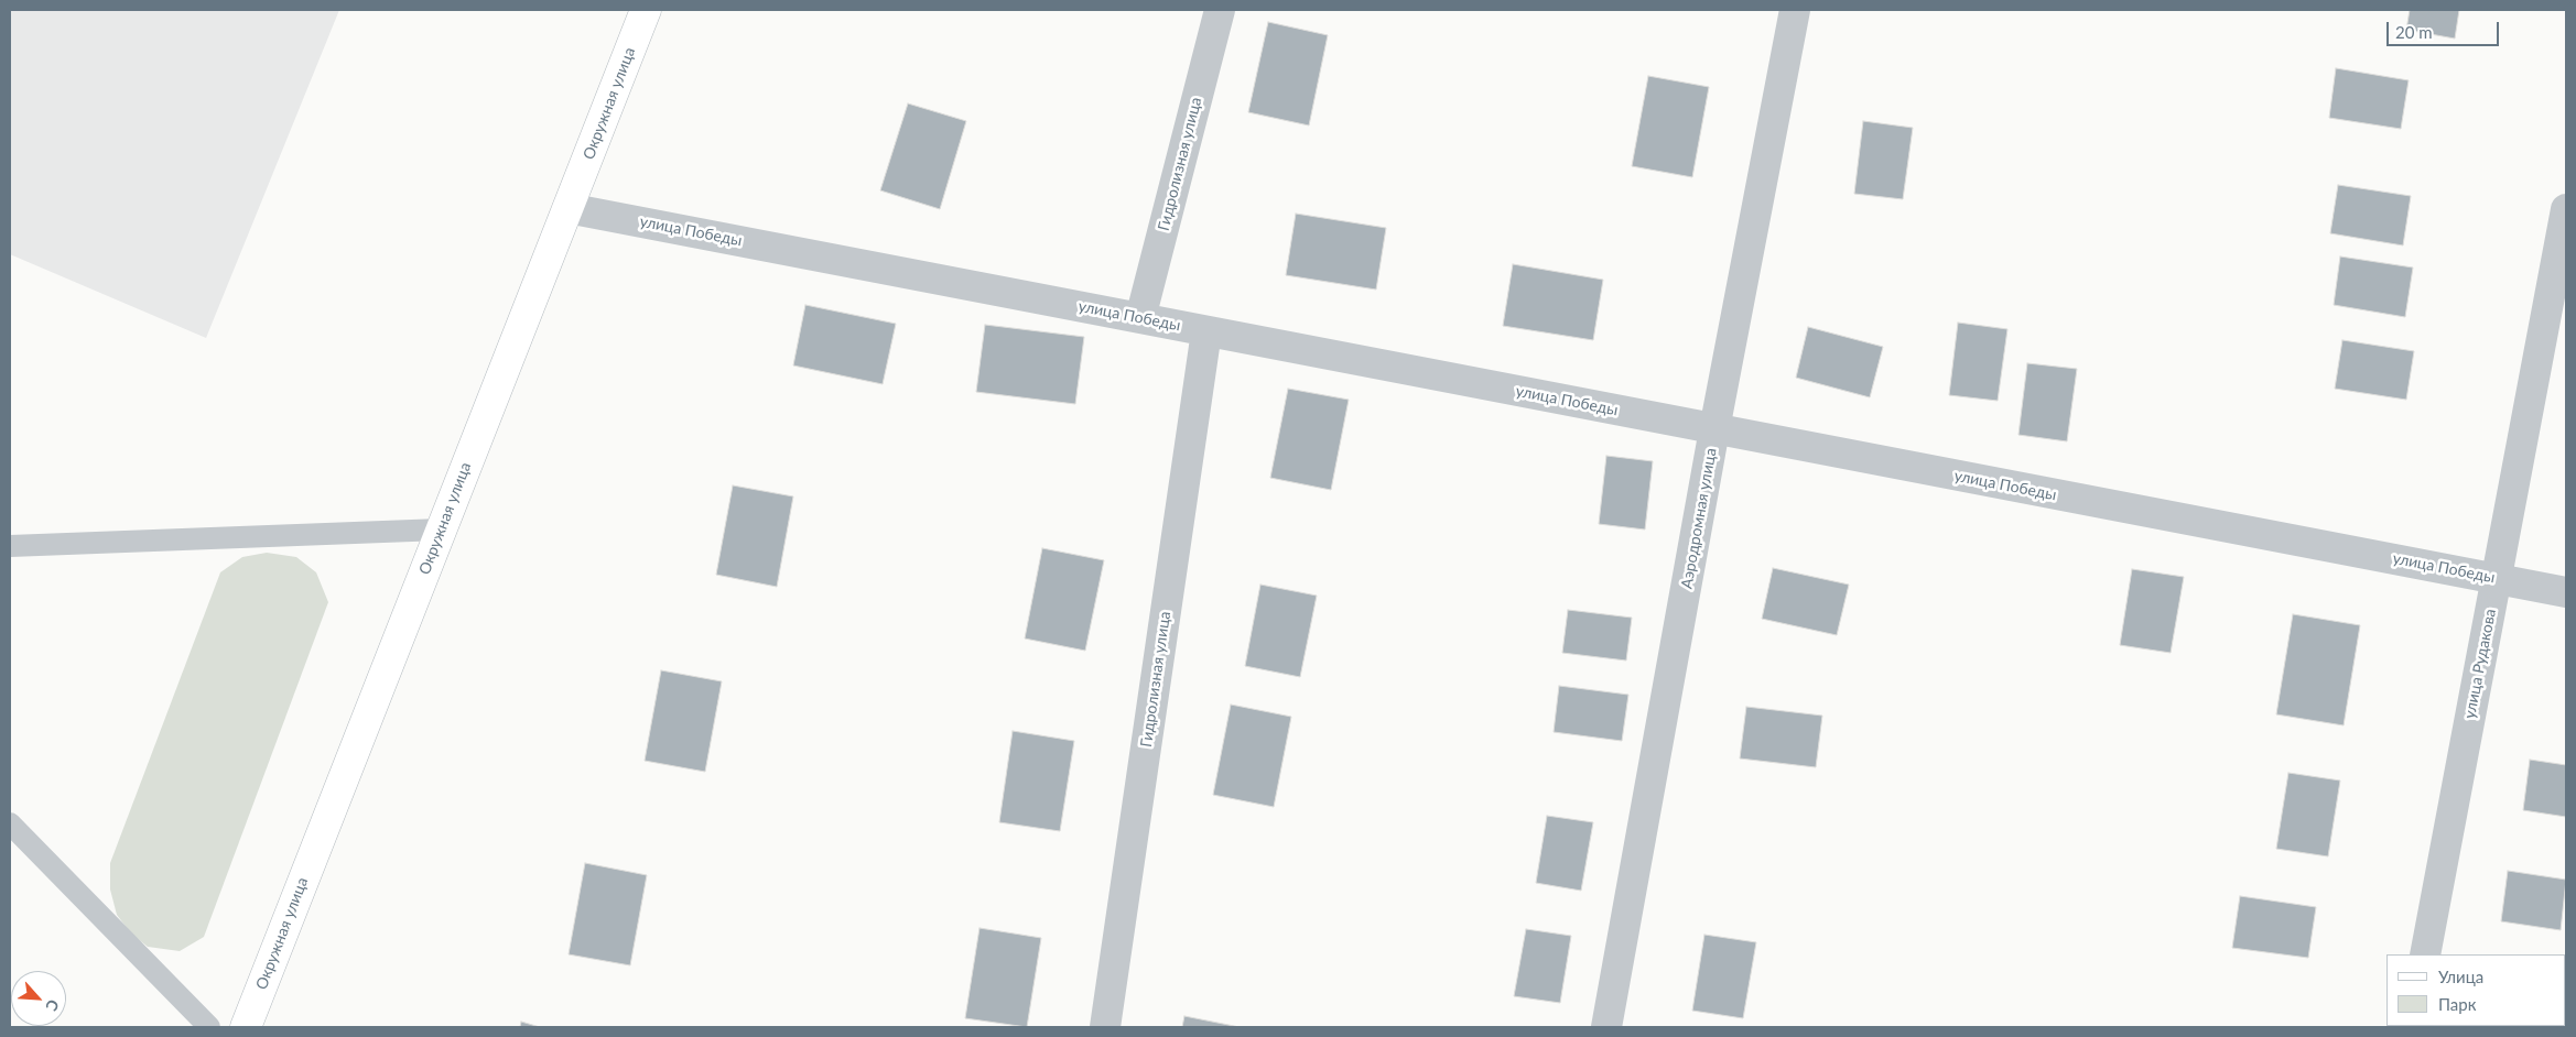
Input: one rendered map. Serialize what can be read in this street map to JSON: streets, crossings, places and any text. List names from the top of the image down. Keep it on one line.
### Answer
{"streets":{"main road":["Окружная улица"],"street":["Гидролизная улица","улица Победы","Аэродромная улица","улица Рудакова"]},"crossings":[["Окружная улица","улица Победы"],["Гидролизная улица","улица Победы"],["улица Победы","Аэродромная улица"],["улица Победы","улица Рудакова"]],"legend":["Улица","Парк"],"scale_bar":"20 m","north":"bottom right"}
